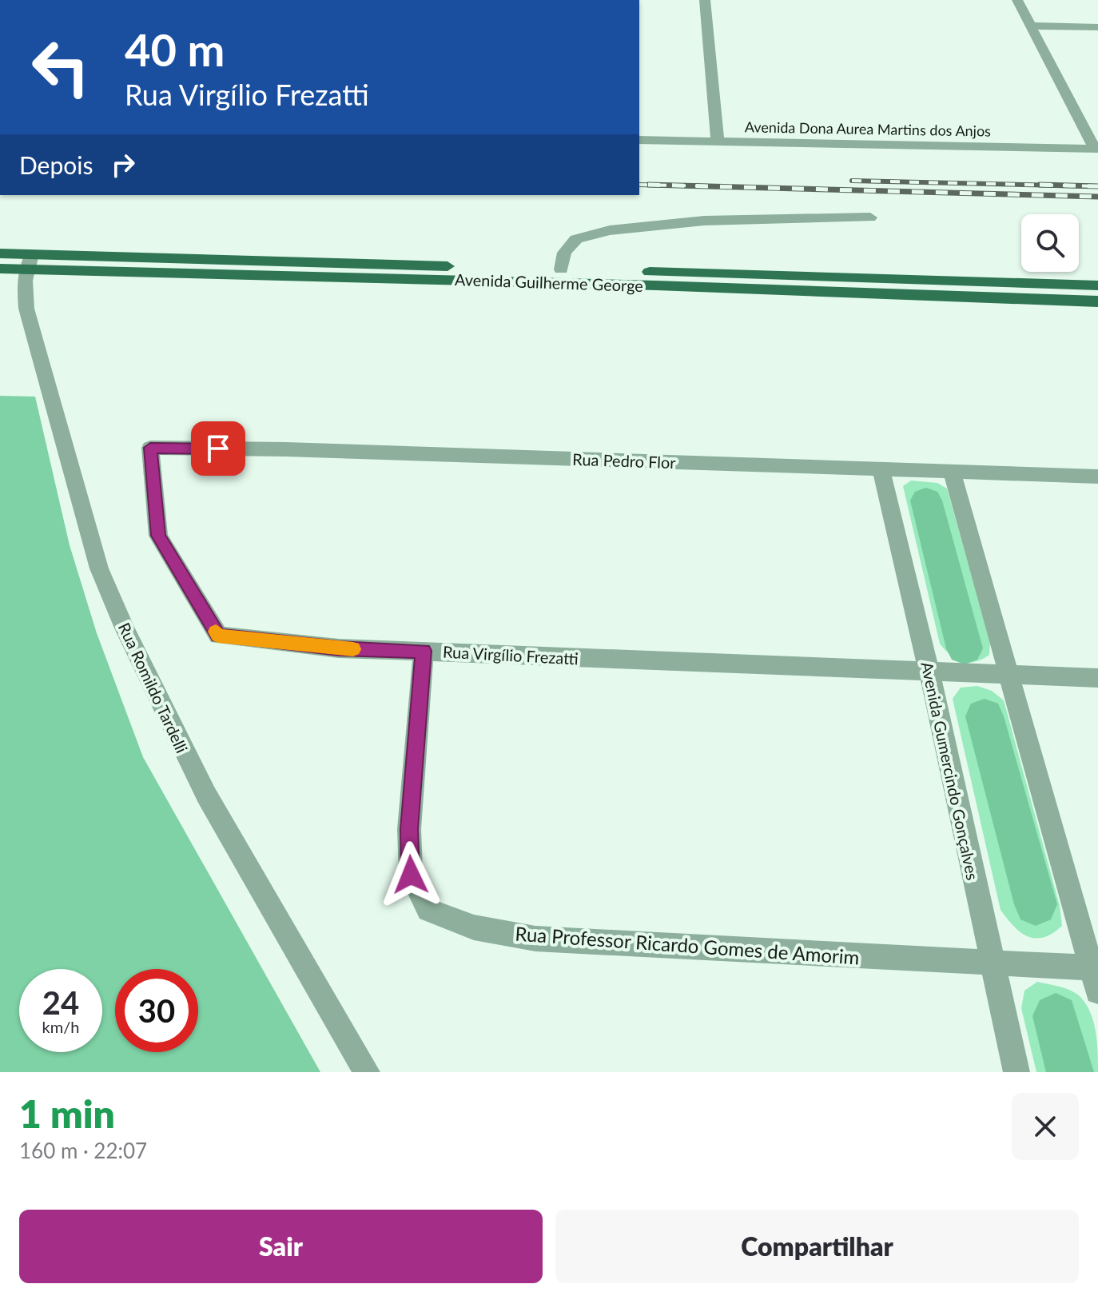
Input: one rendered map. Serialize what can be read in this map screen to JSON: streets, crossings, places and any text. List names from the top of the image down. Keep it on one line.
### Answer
{"streets":{"main road":["Avenida Guilherme George"],"street":["Avenida Dona Aurea Martins dos Anjos","Rua Pedro Flor","Rua Virgílio Frezatti","Rua Romildo Tardelli","Avenida Gumercindo Gonçalves","Rua Professor Ricardo Gomes de Amorim"]},"crossings":[["Avenida Guilherme George","Rua Romildo Tardelli"],["Rua Pedro Flor","Rua Virgílio Frezatti"],["Rua Pedro Flor","Avenida Gumercindo Gonçalves"],["Rua Virgílio Frezatti","Avenida Gumercindo Gonçalves"],["Rua Virgílio Frezatti","Rua Professor Ricardo Gomes de Amorim"],["Avenida Gumercindo Gonçalves","Rua Professor Ricardo Gomes de Amorim"]],"page":{"turn":["40 m","Rua Virgílio Frezatti"],"then":"Depois","speed":"24 km/h","limit":"30","heading":["1 min","160 m · 22:07"],"buttons":["Sair","Compartilhar"]}}
